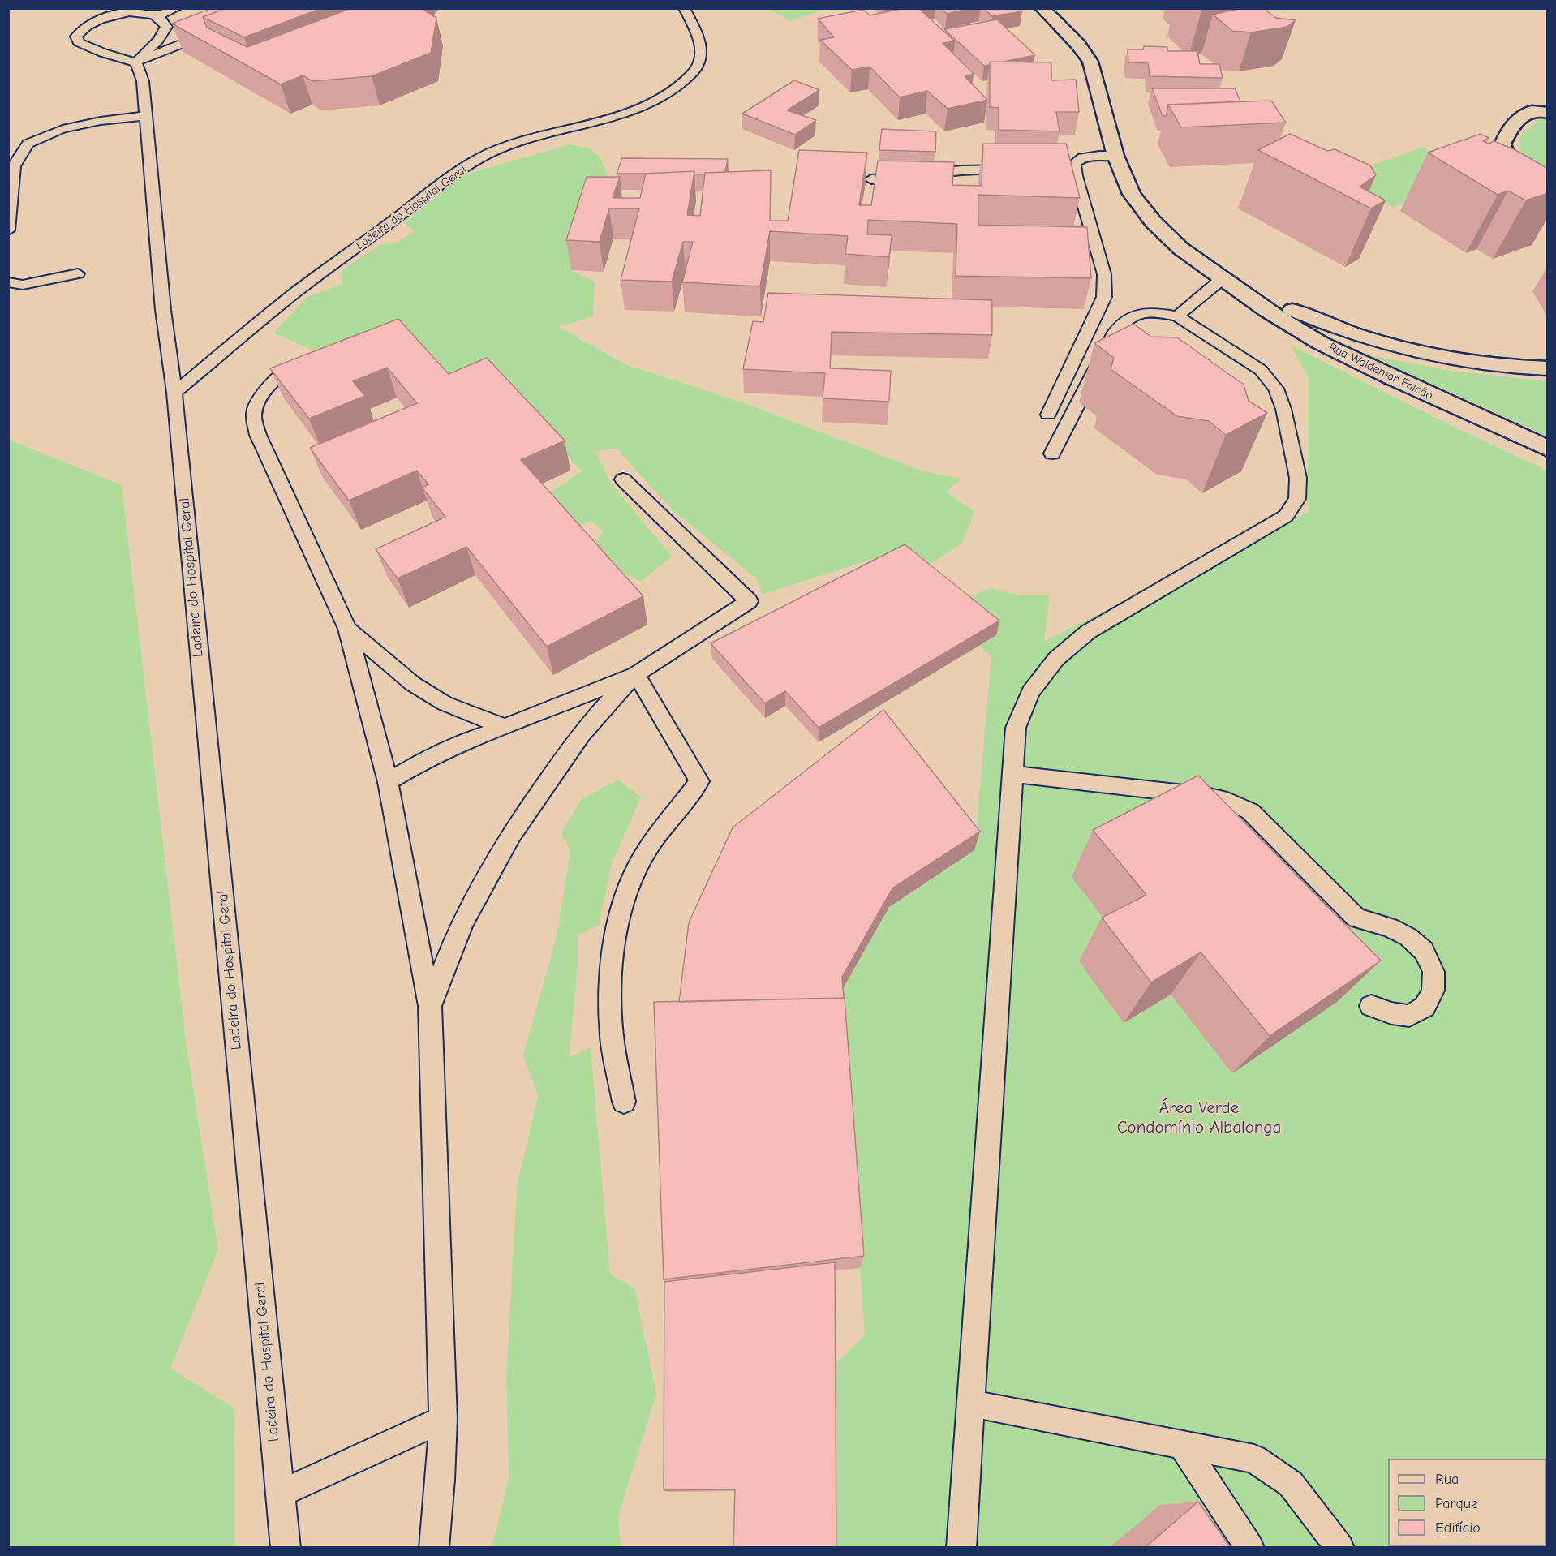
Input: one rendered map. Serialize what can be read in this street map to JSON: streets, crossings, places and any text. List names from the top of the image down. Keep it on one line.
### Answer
{"streets":{"street":["Rua Waldemar Falcão"],"lane":["Ladeira do Hospital Geral"]},"parks":["Área Verde Condomínio Albalonga"],"legend":["Rua","Parque","Edifício"]}
